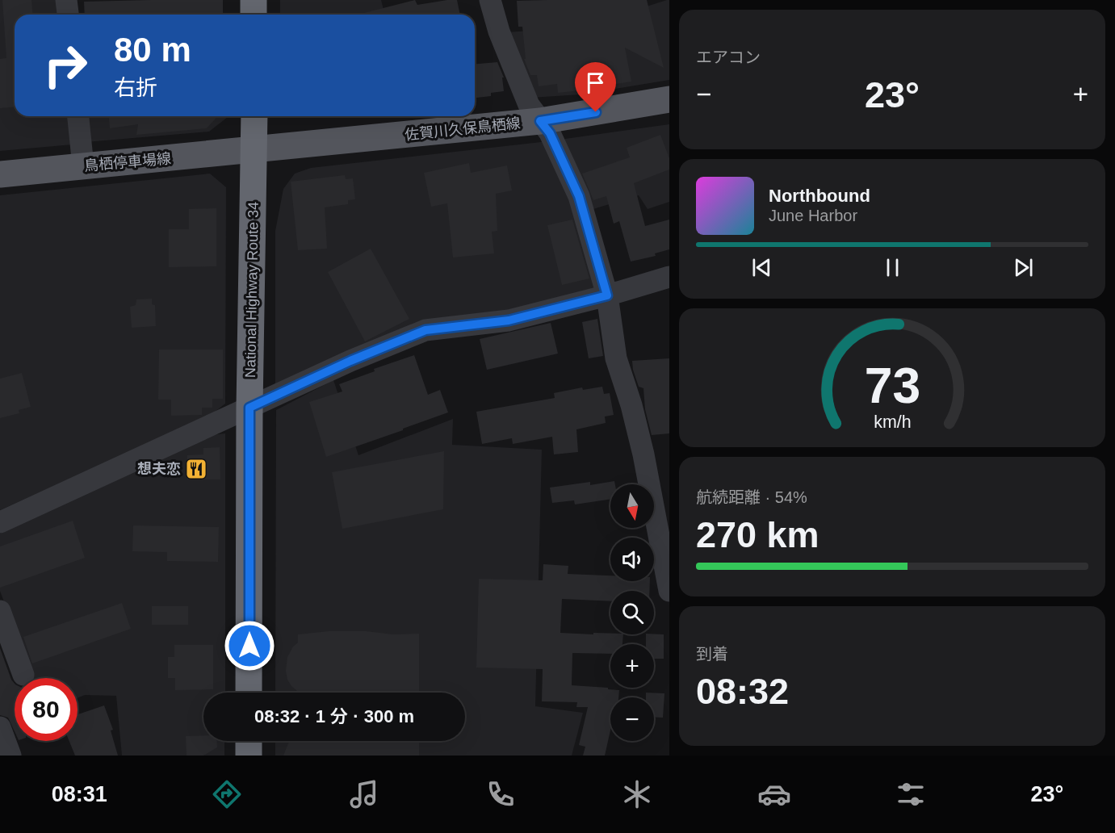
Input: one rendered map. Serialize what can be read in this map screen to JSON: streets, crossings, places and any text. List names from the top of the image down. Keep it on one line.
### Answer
{"streets":{"highway":["National Highway Route 34"],"main road":["佐賀川久保鳥栖線","鳥栖停車場線"]},"crossings":[["佐賀川久保鳥栖線","鳥栖停車場線"],["佐賀川久保鳥栖線","National Highway Route 34"],["鳥栖停車場線","National Highway Route 34"]],"places":{"restaurant":["想夫恋"]},"north":"bottom","page":{"tile":["エアコン",["航続距離 · 54%","270 km"],["到着","08:32"]],"turn":["80 m","右折"],"heat":["−","23°","+"],"song":["Northbound","June Harbor"],"map_buttons":["+","−"],"limit":"80","trip":"08:32 · 1 分 · 300 m","tabs":["08:31","23°"],"gauge":["73","km/h"]}}
